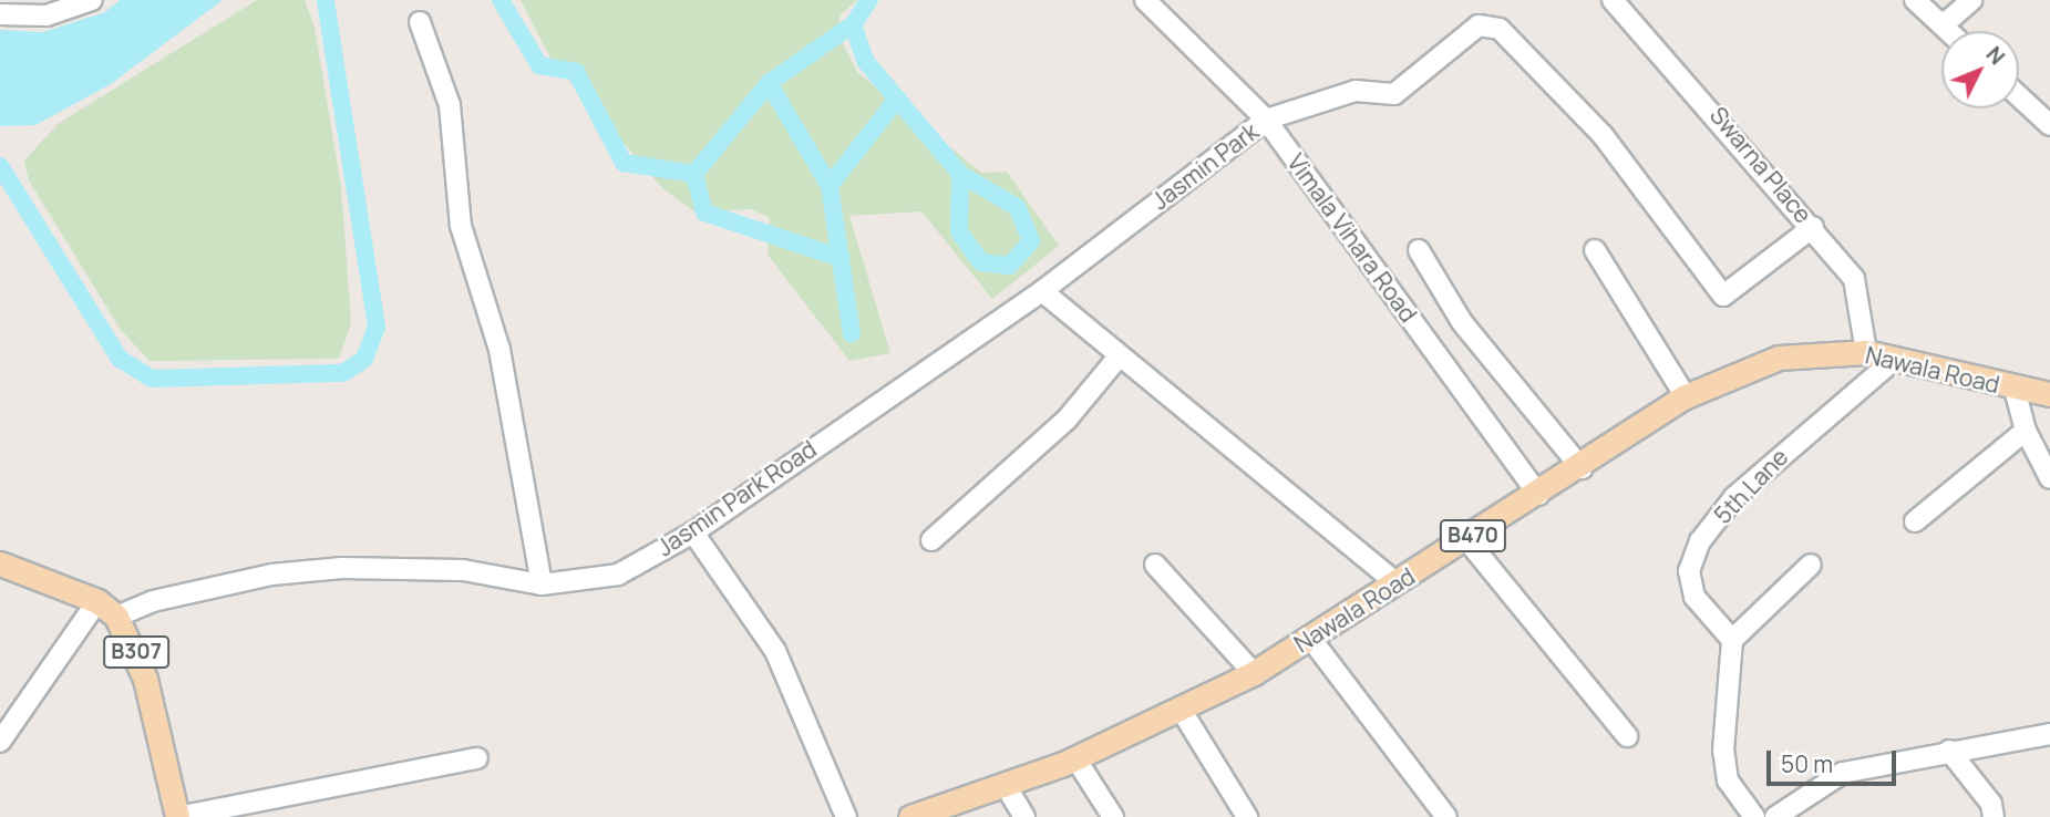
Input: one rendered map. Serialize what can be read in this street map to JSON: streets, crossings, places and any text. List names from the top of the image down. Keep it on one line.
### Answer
{"streets":{"main road":["Nawala Road","B470","B307"],"street":["Swarna Place","Jasmin Park","Vimala Vihara Road","5th Lane","Jasmin Park Road"]},"crossings":[["Swarna Place","Jasmin Park"],["Swarna Place","Nawala Road"],["Jasmin Park","Vimala Vihara Road"],["Jasmin Park","Jasmin Park Road"],["Vimala Vihara Road","Nawala Road"],["Nawala Road","5th Lane"],["Jasmin Park Road","B307"]],"scale_bar":"50 m","north":"top right"}
